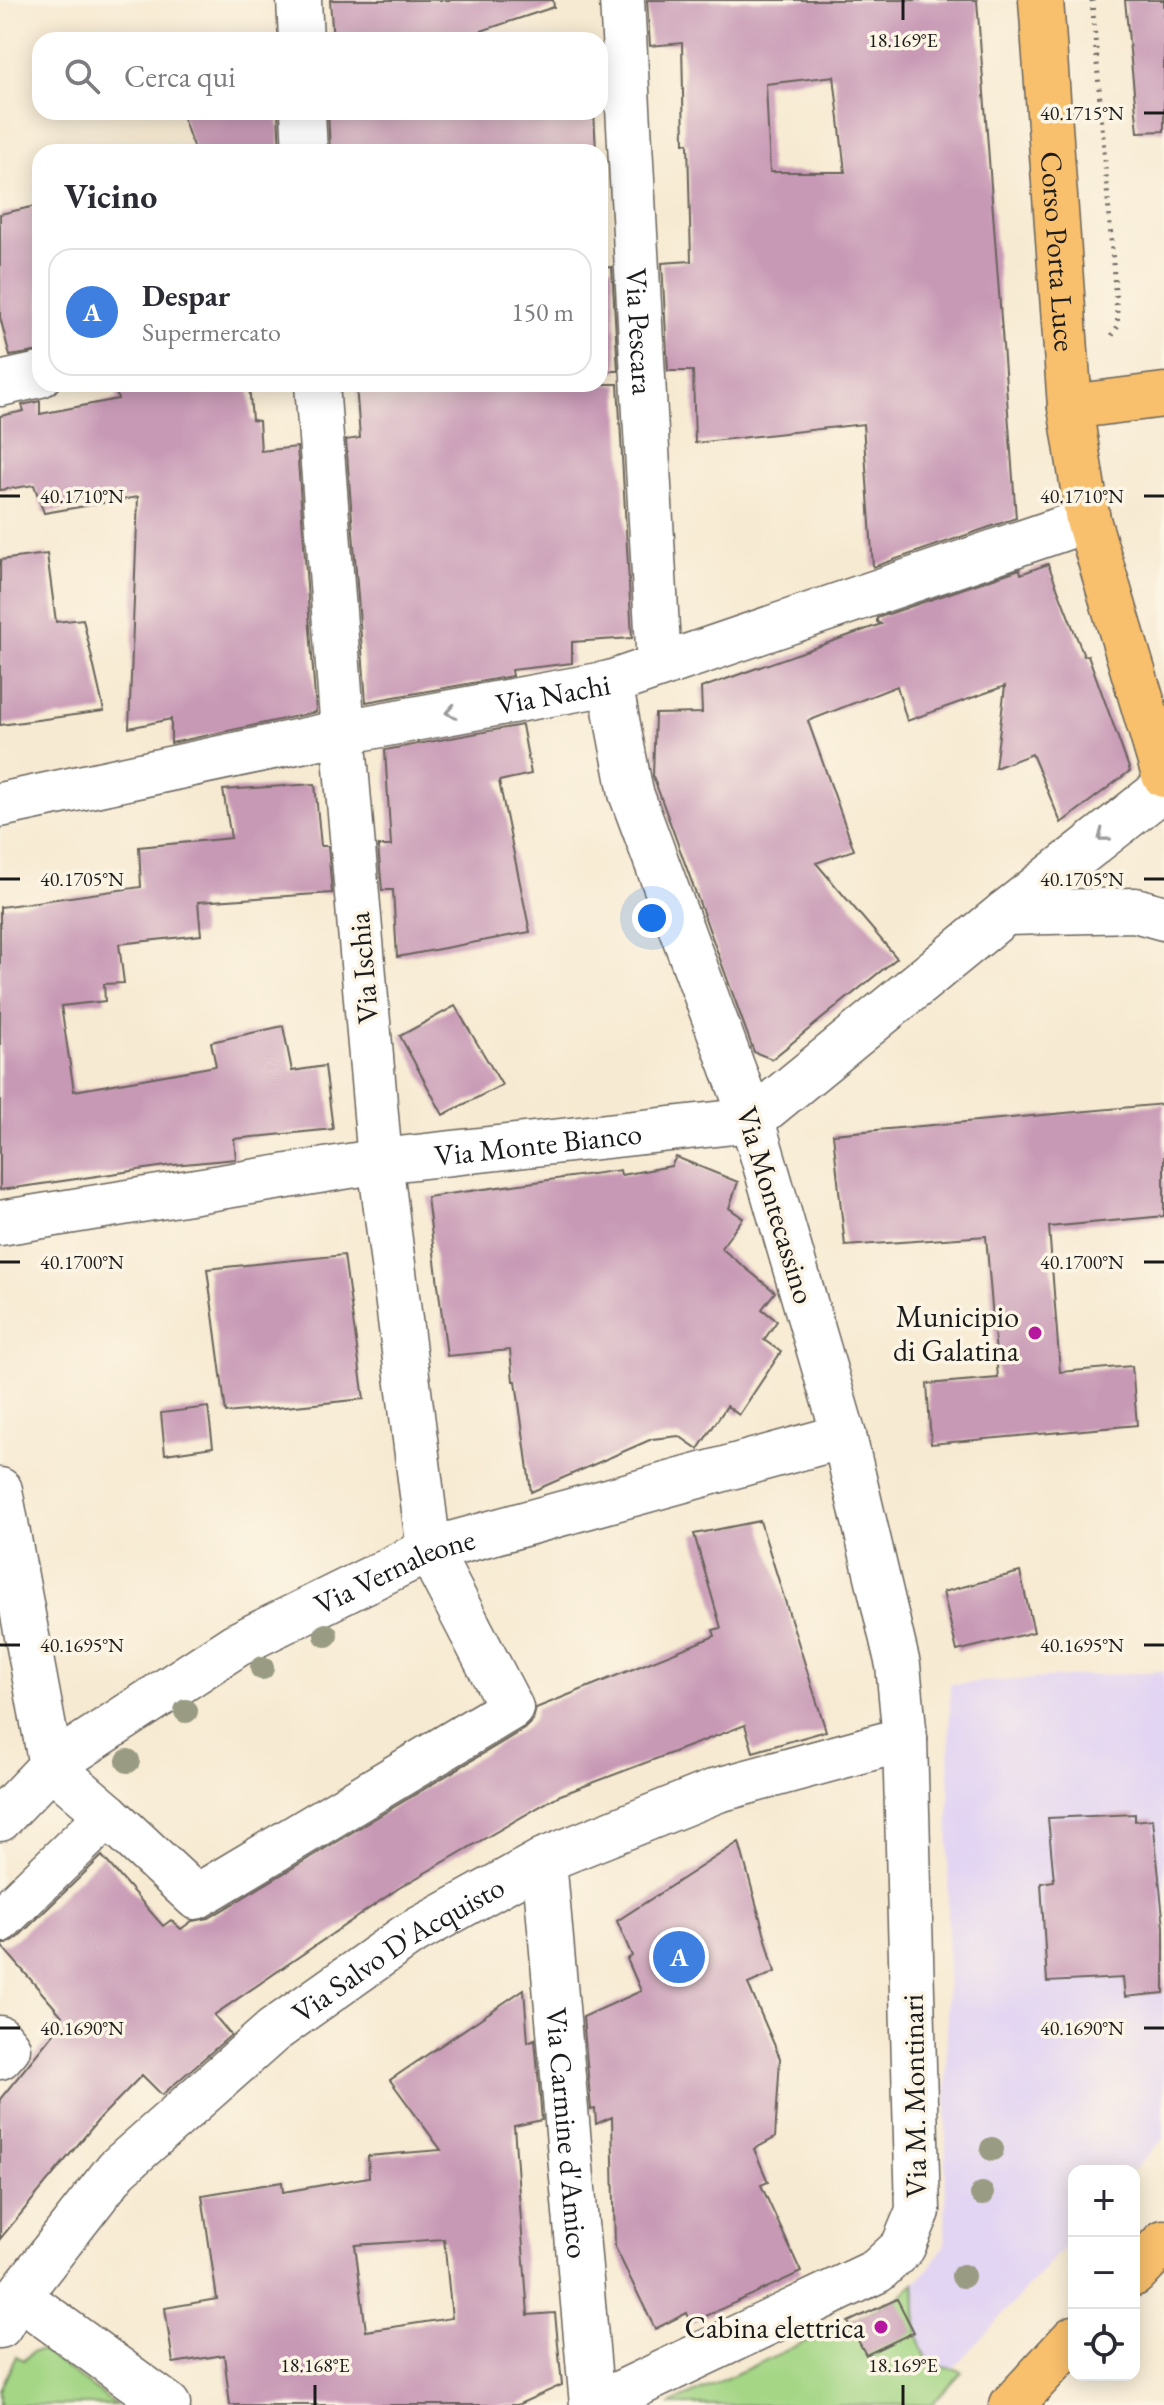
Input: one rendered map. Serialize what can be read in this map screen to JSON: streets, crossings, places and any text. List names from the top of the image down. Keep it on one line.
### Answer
{"streets":{"main road":["Corso Porta Luce"],"street":["Via Pescara","Via Nachi","Via Ischia","Via Monte Bianco","Via Montecassino","Via Vernaleone","Via Salvo D'Acquisto","Via M. Montinari","Via Carmine d'Amico"]},"crossings":[["Corso Porta Luce","Via Nachi"],["Via Pescara","Via Nachi"],["Via Nachi","Via Ischia"],["Via Nachi","Via Montecassino"],["Via Ischia","Via Monte Bianco"],["Via Ischia","Via Vernaleone"],["Via Monte Bianco","Via Montecassino"],["Via Montecassino","Via Vernaleone"],["Via Montecassino","Via Salvo D'Acquisto"],["Via Montecassino","Via M. Montinari"],["Via Salvo D'Acquisto","Via M. Montinari"],["Via Salvo D'Acquisto","Via Carmine d'Amico"],["Via M. Montinari","Via Carmine d'Amico"]],"places":["Municipio di Galatina","Cabina elettrica"],"page":{"search":"Cerca qui","heading":"Vicino","list":[{"mark":"A","name":"Despar","note":"Supermercato","value":"150 m"}],"pins":"A","map_buttons":["+","−"]},"coordinates":["18.169°E","40.1715°N","40.1710°N","40.1705°N","40.1700°N","40.1695°N","40.1690°N","18.168°E"]}
